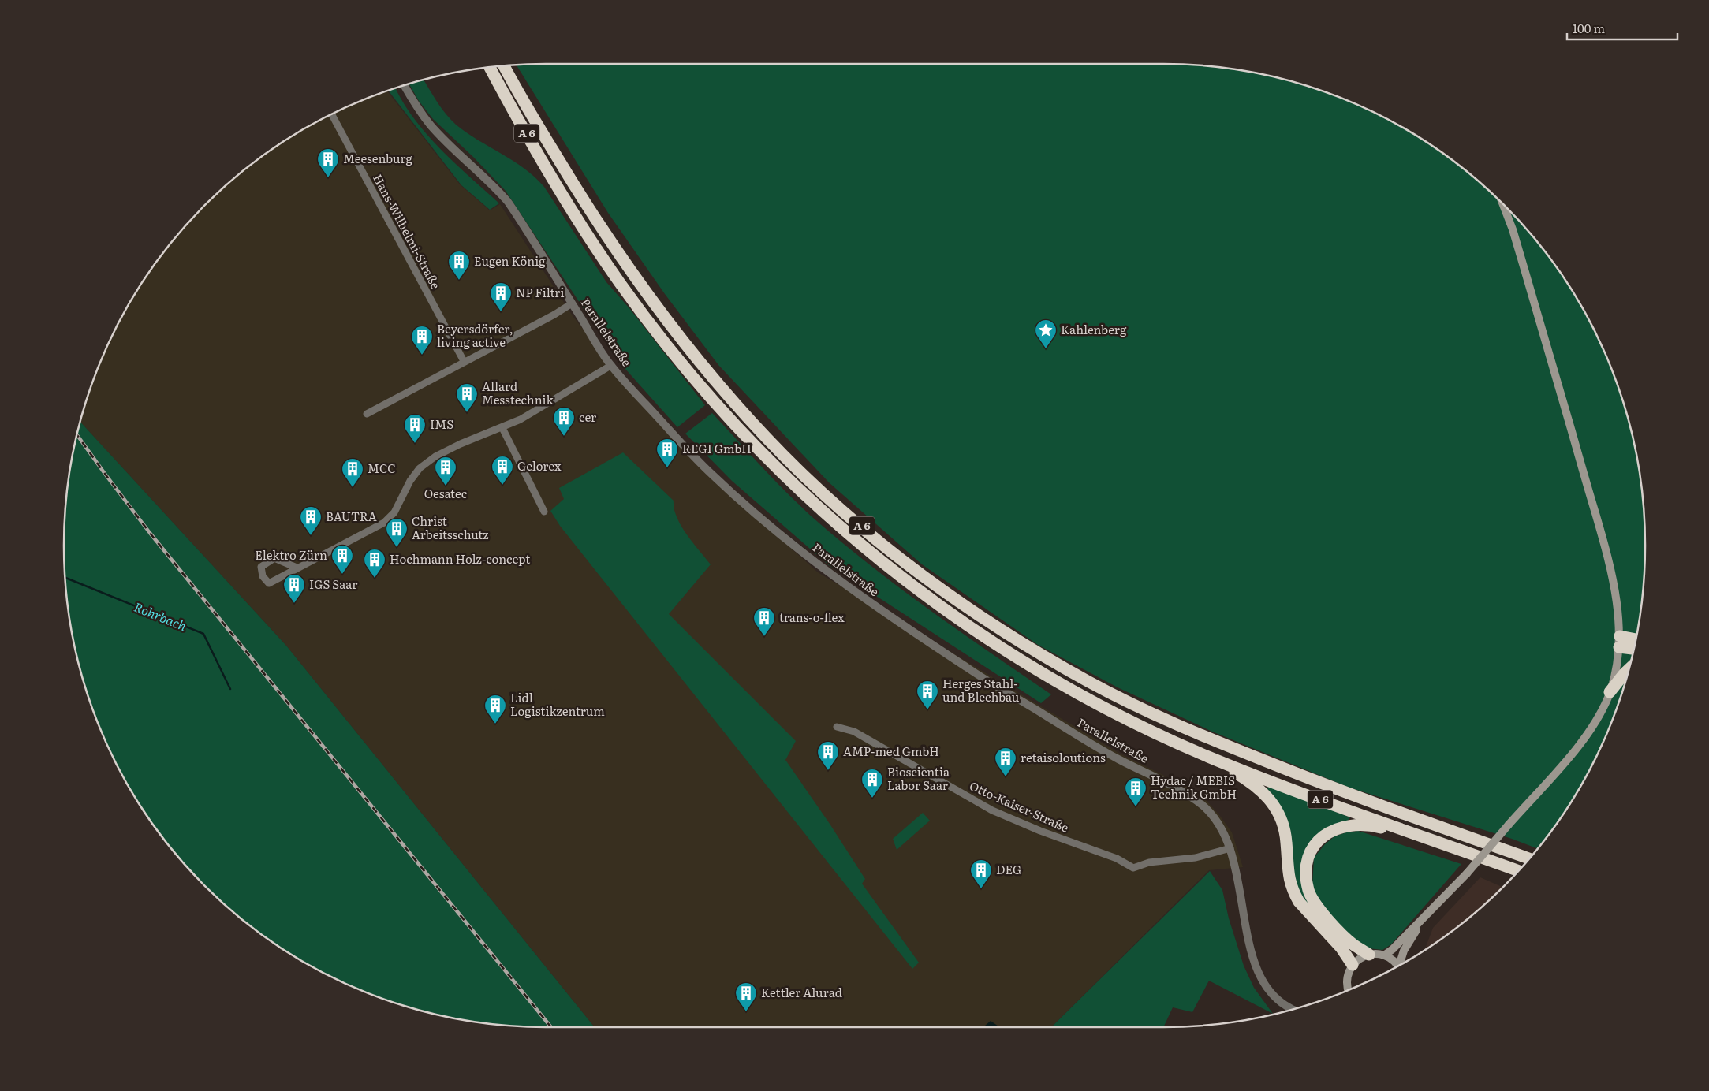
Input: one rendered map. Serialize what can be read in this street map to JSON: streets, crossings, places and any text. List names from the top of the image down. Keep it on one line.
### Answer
{"streets":{"highway":["A 6"],"street":["Hans-Wilhelmi-Straße","Parallelstraße","Otto-Kaiser-Straße"]},"crossings":[["Parallelstraße","Otto-Kaiser-Straße"]],"water":["Rohrbach"],"places":{"building":["Meesenburg","Eugen König","NP Filtri","Beyersdörfer, living active","Allard Messtechnik","cer","IMS","REGI GmbH","Gelorex","Oesatec","MCC","BAUTRA","Christ Arbeitsschutz","Elektro Zürn","Hochmann Holz-concept","IGS Saar","trans-o-flex","Herges Stahl- und Blechbau","Lidl Logistikzentrum","AMP-med GmbH","retaisoloutions","Bioscientia Labor Saar","Hydac / MEBIS Technik GmbH","DEG","Kettler Alurad"],"place":["Kahlenberg"]},"scale_bar":"100 m"}
